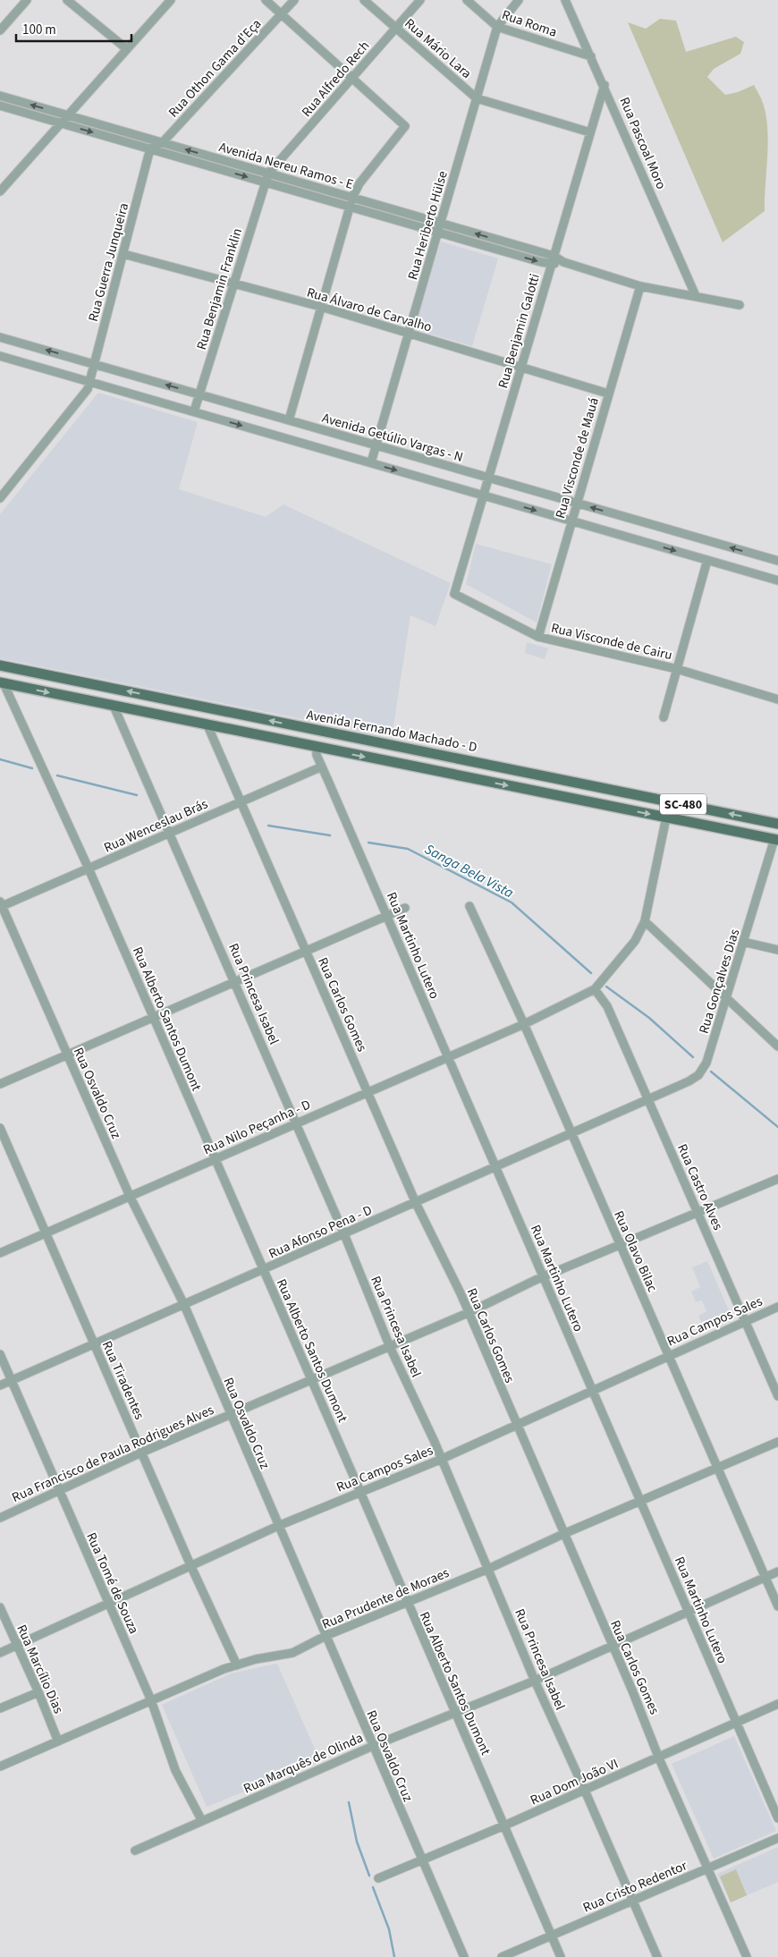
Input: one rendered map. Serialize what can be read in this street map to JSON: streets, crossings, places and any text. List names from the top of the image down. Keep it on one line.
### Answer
{"streets":{"main road":["Avenida Fernando Machado - D","SC-480"],"street":["Rua Roma","Rua Mário Lara","Rua Othon Gama d'Eça","Rua Alfredo Rech","Rua Pascoal Moro","Avenida Nereu Ramos - E","Rua Heriberto Hülse","Rua Guerra Junqueira","Rua Benjamin Franklin","Rua Álvaro de Carvalho","Rua Benjamin Galotti","Avenida Getúlio Vargas - N","Rua Visconde de Mauá","Rua Visconde de Cairu","Rua Wenceslau Brás","Rua Martinho Lutero","Rua Gonçalves Dias","Rua Princesa Isabel","Rua Carlos Gomes","Rua Alberto Santos Dumont","Rua Osvaldo Cruz","Rua Nilo Peçanha - D","Rua Castro Alves","Rua Afonso Pena - D","Rua Olavo Bilac","Rua Campos Sales","Rua Tiradentes","Rua Francisco de Paula Rodrigues Alves","Rua Tomé de Souza","Rua Prudente de Moraes","Rua Marcílio Dias","Rua Marquês de Olinda","Rua Dom João VI","Rua Cristo Redentor"]},"crossings":[["Rua Roma","Rua Pascoal Moro"],["Rua Roma","Rua Heriberto Hülse"],["Rua Mário Lara","Rua Alfredo Rech"],["Rua Mário Lara","Rua Heriberto Hülse"],["Rua Othon Gama d'Eça","Avenida Nereu Ramos - E"],["Rua Othon Gama d'Eça","Rua Guerra Junqueira"],["Rua Alfredo Rech","Avenida Nereu Ramos - E"],["Rua Alfredo Rech","Rua Benjamin Franklin"],["Rua Pascoal Moro","Avenida Nereu Ramos - E"],["Rua Pascoal Moro","Rua Benjamin Galotti"],["Avenida Nereu Ramos - E","Rua Heriberto Hülse"],["Avenida Nereu Ramos - E","Rua Guerra Junqueira"],["Avenida Nereu Ramos - E","Rua Benjamin Franklin"],["Avenida Nereu Ramos - E","Rua Benjamin Galotti"],["Avenida Nereu Ramos - E","Rua Visconde de Mauá"],["Rua Heriberto Hülse","Rua Álvaro de Carvalho"],["Rua Heriberto Hülse","Avenida Getúlio Vargas - N"],["Rua Guerra Junqueira","Rua Álvaro de Carvalho"],["Rua Guerra Junqueira","Avenida Getúlio Vargas - N"],["Rua Benjamin Franklin","Rua Álvaro de Carvalho"],["Rua Benjamin Franklin","Avenida Getúlio Vargas - N"],["Rua Álvaro de Carvalho","Rua Benjamin Galotti"],["Rua Álvaro de Carvalho","Rua Visconde de Mauá"],["Rua Benjamin Galotti","Avenida Getúlio Vargas - N"],["Rua Benjamin Galotti","Rua Visconde de Cairu"],["Avenida Getúlio Vargas - N","Rua Visconde de Mauá"],["Rua Visconde de Mauá","Rua Visconde de Cairu"],["Rua Wenceslau Brás","Rua Martinho Lutero"],["Rua Wenceslau Brás","Rua Princesa Isabel"],["Rua Wenceslau Brás","Rua Carlos Gomes"],["Rua Wenceslau Brás","Rua Alberto Santos Dumont"],["Rua Wenceslau Brás","Rua Osvaldo Cruz"],["Rua Martinho Lutero","Rua Nilo Peçanha - D"],["Rua Martinho Lutero","Rua Afonso Pena - D"],["Rua Martinho Lutero","Rua Campos Sales"],["Rua Martinho Lutero","Rua Francisco de Paula Rodrigues Alves"],["Rua Martinho Lutero","Rua Prudente de Moraes"],["Rua Martinho Lutero","Rua Marquês de Olinda"],["Rua Martinho Lutero","Rua Dom João VI"],["Rua Gonçalves Dias","Rua Castro Alves"],["Rua Gonçalves Dias","Rua Afonso Pena - D"],["Rua Princesa Isabel","Rua Nilo Peçanha - D"],["Rua Princesa Isabel","Rua Afonso Pena - D"],["Rua Princesa Isabel","Rua Campos Sales"],["Rua Princesa Isabel","Rua Francisco de Paula Rodrigues Alves"],["Rua Princesa Isabel","Rua Prudente de Moraes"],["Rua Princesa Isabel","Rua Marquês de Olinda"],["Rua Princesa Isabel","Rua Dom João VI"],["Rua Princesa Isabel","Rua Cristo Redentor"],["Rua Carlos Gomes","Rua Nilo Peçanha - D"],["Rua Carlos Gomes","Rua Afonso Pena - D"],["Rua Carlos Gomes","Rua Campos Sales"],["Rua Carlos Gomes","Rua Francisco de Paula Rodrigues Alves"],["Rua Carlos Gomes","Rua Prudente de Moraes"],["Rua Carlos Gomes","Rua Marquês de Olinda"],["Rua Carlos Gomes","Rua Dom João VI"],["Rua Carlos Gomes","Rua Cristo Redentor"],["Rua Alberto Santos Dumont","Rua Nilo Peçanha - D"],["Rua Alberto Santos Dumont","Rua Afonso Pena - D"],["Rua Alberto Santos Dumont","Rua Campos Sales"],["Rua Alberto Santos Dumont","Rua Francisco de Paula Rodrigues Alves"],["Rua Alberto Santos Dumont","Rua Prudente de Moraes"],["Rua Alberto Santos Dumont","Rua Marquês de Olinda"],["Rua Alberto Santos Dumont","Rua Dom João VI"],["Rua Alberto Santos Dumont","Rua Cristo Redentor"],["Rua Osvaldo Cruz","Rua Nilo Peçanha - D"],["Rua Osvaldo Cruz","Rua Afonso Pena - D"],["Rua Osvaldo Cruz","Rua Campos Sales"],["Rua Osvaldo Cruz","Rua Francisco de Paula Rodrigues Alves"],["Rua Osvaldo Cruz","Rua Prudente de Moraes"],["Rua Osvaldo Cruz","Rua Marquês de Olinda"],["Rua Osvaldo Cruz","Rua Dom João VI"],["Rua Nilo Peçanha - D","Rua Castro Alves"],["Rua Nilo Peçanha - D","Rua Olavo Bilac"],["Rua Nilo Peçanha - D","Rua Tiradentes"],["Rua Castro Alves","Rua Afonso Pena - D"],["Rua Castro Alves","Rua Campos Sales"],["Rua Castro Alves","Rua Francisco de Paula Rodrigues Alves"],["Rua Afonso Pena - D","Rua Olavo Bilac"],["Rua Afonso Pena - D","Rua Tiradentes"],["Rua Afonso Pena - D","Rua Tomé de Souza"],["Rua Olavo Bilac","Rua Campos Sales"],["Rua Olavo Bilac","Rua Francisco de Paula Rodrigues Alves"],["Rua Olavo Bilac","Rua Prudente de Moraes"],["Rua Olavo Bilac","Rua Marquês de Olinda"],["Rua Campos Sales","Rua Tiradentes"],["Rua Campos Sales","Rua Tomé de Souza"],["Rua Campos Sales","Rua Marcílio Dias"],["Rua Tiradentes","Rua Francisco de Paula Rodrigues Alves"],["Rua Tiradentes","Rua Prudente de Moraes"],["Rua Francisco de Paula Rodrigues Alves","Rua Tomé de Souza"],["Rua Tomé de Souza","Rua Prudente de Moraes"],["Rua Tomé de Souza","Rua Marquês de Olinda"],["Rua Prudente de Moraes","Rua Marcílio Dias"]],"water":["Sanga Bela Vista"],"scale_bar":"100 m"}
